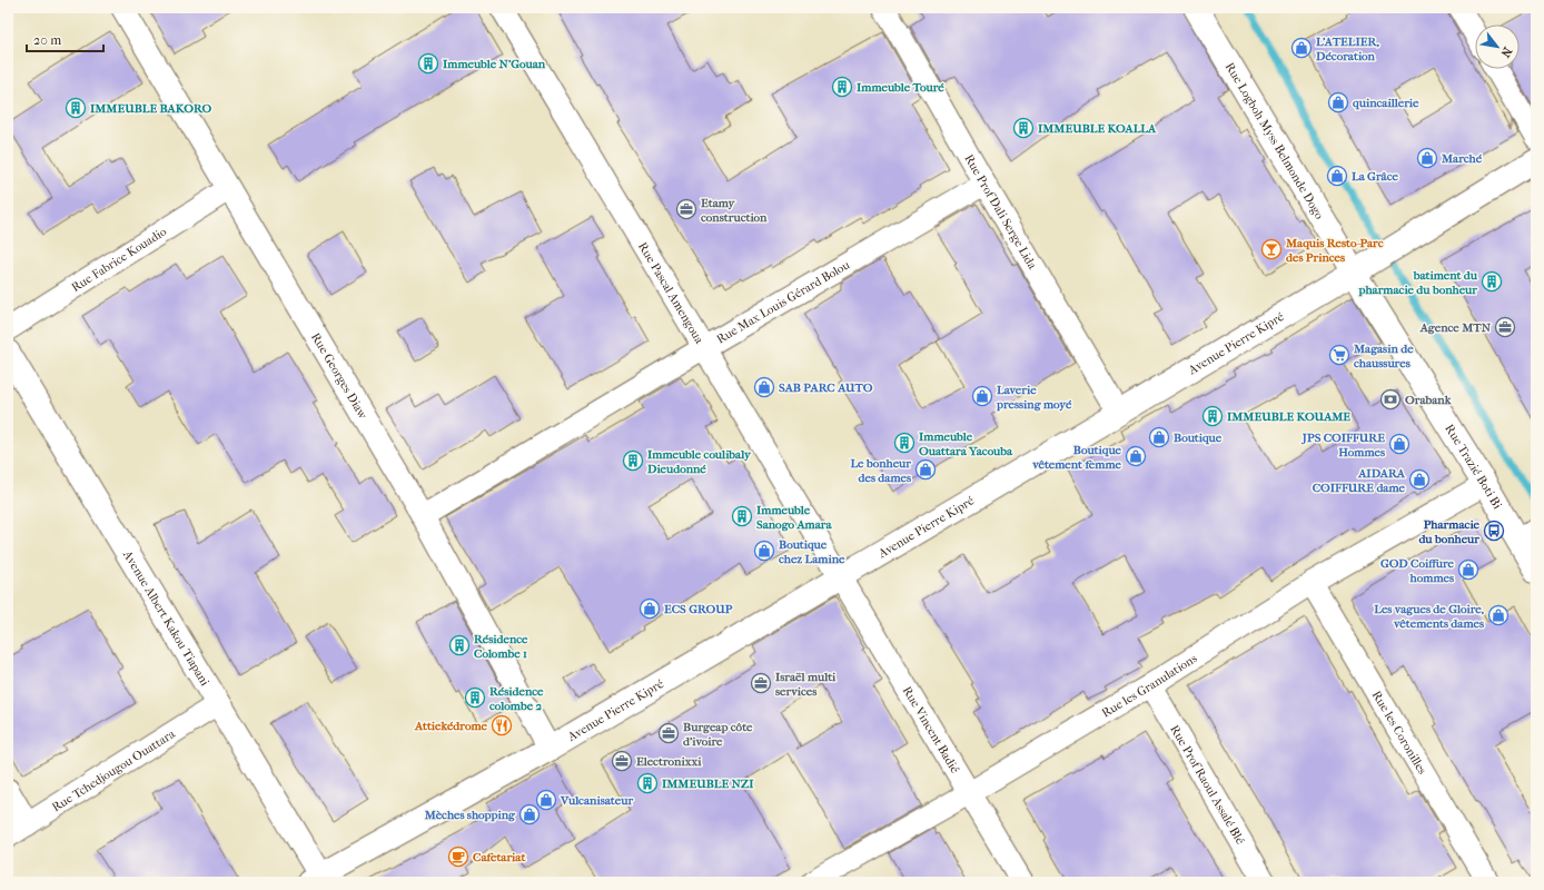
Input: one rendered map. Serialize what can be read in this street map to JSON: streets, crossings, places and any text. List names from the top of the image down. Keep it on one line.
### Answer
{"streets":{"street":["Rue Logboh Myss Belmonde Dogo","Rue Prof Dali Serge Lida","Rue Fabrice Kouadio","Rue Pascal Amengoua","Rue Max Louis Gérard Bolou","Avenue Pierre Kipré","Rue Georges Diaw","Rue Trazié Boti Bi","Avenue Albert Kakou Tiapani","Rue les Granulations","Rue Vincent Badié","Rue les Coronilles","Rue Tchedjougou Ouattara","Rue Prof Raoul Assalé Blé"]},"crossings":[["Rue Logboh Myss Belmonde Dogo","Avenue Pierre Kipré"],["Rue Logboh Myss Belmonde Dogo","Rue Trazié Boti Bi"],["Rue Prof Dali Serge Lida","Rue Max Louis Gérard Bolou"],["Rue Prof Dali Serge Lida","Avenue Pierre Kipré"],["Rue Fabrice Kouadio","Rue Georges Diaw"],["Rue Pascal Amengoua","Rue Max Louis Gérard Bolou"],["Rue Pascal Amengoua","Avenue Pierre Kipré"],["Rue Pascal Amengoua","Rue Vincent Badié"],["Rue Max Louis Gérard Bolou","Rue Georges Diaw"],["Avenue Pierre Kipré","Rue Georges Diaw"],["Avenue Pierre Kipré","Rue Trazié Boti Bi"],["Avenue Pierre Kipré","Avenue Albert Kakou Tiapani"],["Avenue Pierre Kipré","Rue Vincent Badié"],["Rue Trazié Boti Bi","Rue les Granulations"],["Avenue Albert Kakou Tiapani","Rue Tchedjougou Ouattara"],["Rue les Granulations","Rue Vincent Badié"],["Rue les Granulations","Rue les Coronilles"],["Rue les Granulations","Rue Prof Raoul Assalé Blé"]],"places":{"shop":["L'ATELIER, Décoration","quincaillerie","Marché","La Grâce","SAB PARC AUTO","Laverie pressing moyé","Boutique","JPS COIFFURE Hommes","Boutique vêtement femme","Le bonheur des dames","AIDARA COIFFURE dame","Boutique chez Lamine","GOD Coiffure hommes","ECS GROUP","Les vagues de Gloire, vêtements dames","Vulcanisateur","Mèches shopping"],"building":["Immeuble N’Gouan","Immeuble Touré","IMMEUBLE BAKORO","IMMEUBLE KOALLA","batiment du pharmacie du bonheur","IMMEUBLE KOUAME","Immeuble Ouattara Yacouba","Immeuble coulibaly Dieudonné","Immeuble Sanogo Amara","Résidence Colombe 1","Résidence colombe 2","IMMEUBLE NZI"],"office":["Etamy construction","Agence MTN","Israël multi services","Burgeap côte d'ivoire","Electronixxi"],"bar":["Maquis Resto-Parc des Princes"],"supermarket":["Magasin de chaussures"],"bank":["Orabank"],"bus stop":["Pharmacie du bonheur"],"restaurant":["Attiekédrome"],"cafe":["Cafetariat"]},"scale_bar":"20 m","north":"bottom right"}
